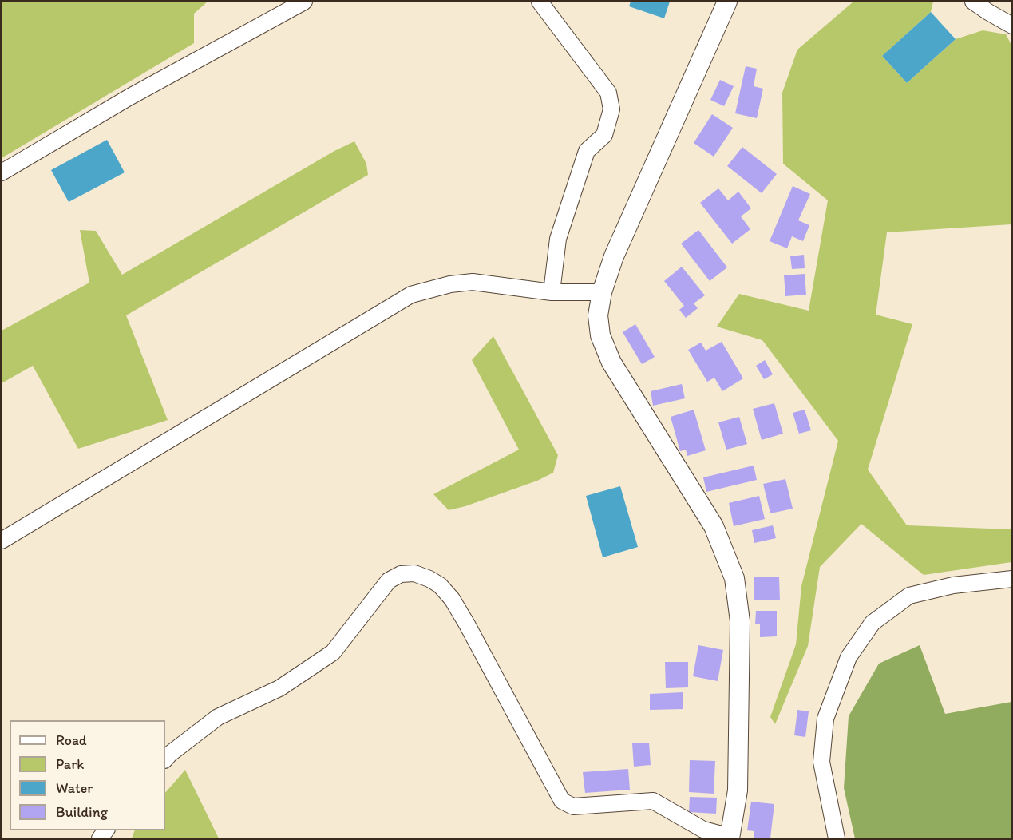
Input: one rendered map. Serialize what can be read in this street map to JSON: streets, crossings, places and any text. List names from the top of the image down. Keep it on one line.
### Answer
{"legend":["Road","Park","Water","Building"]}
